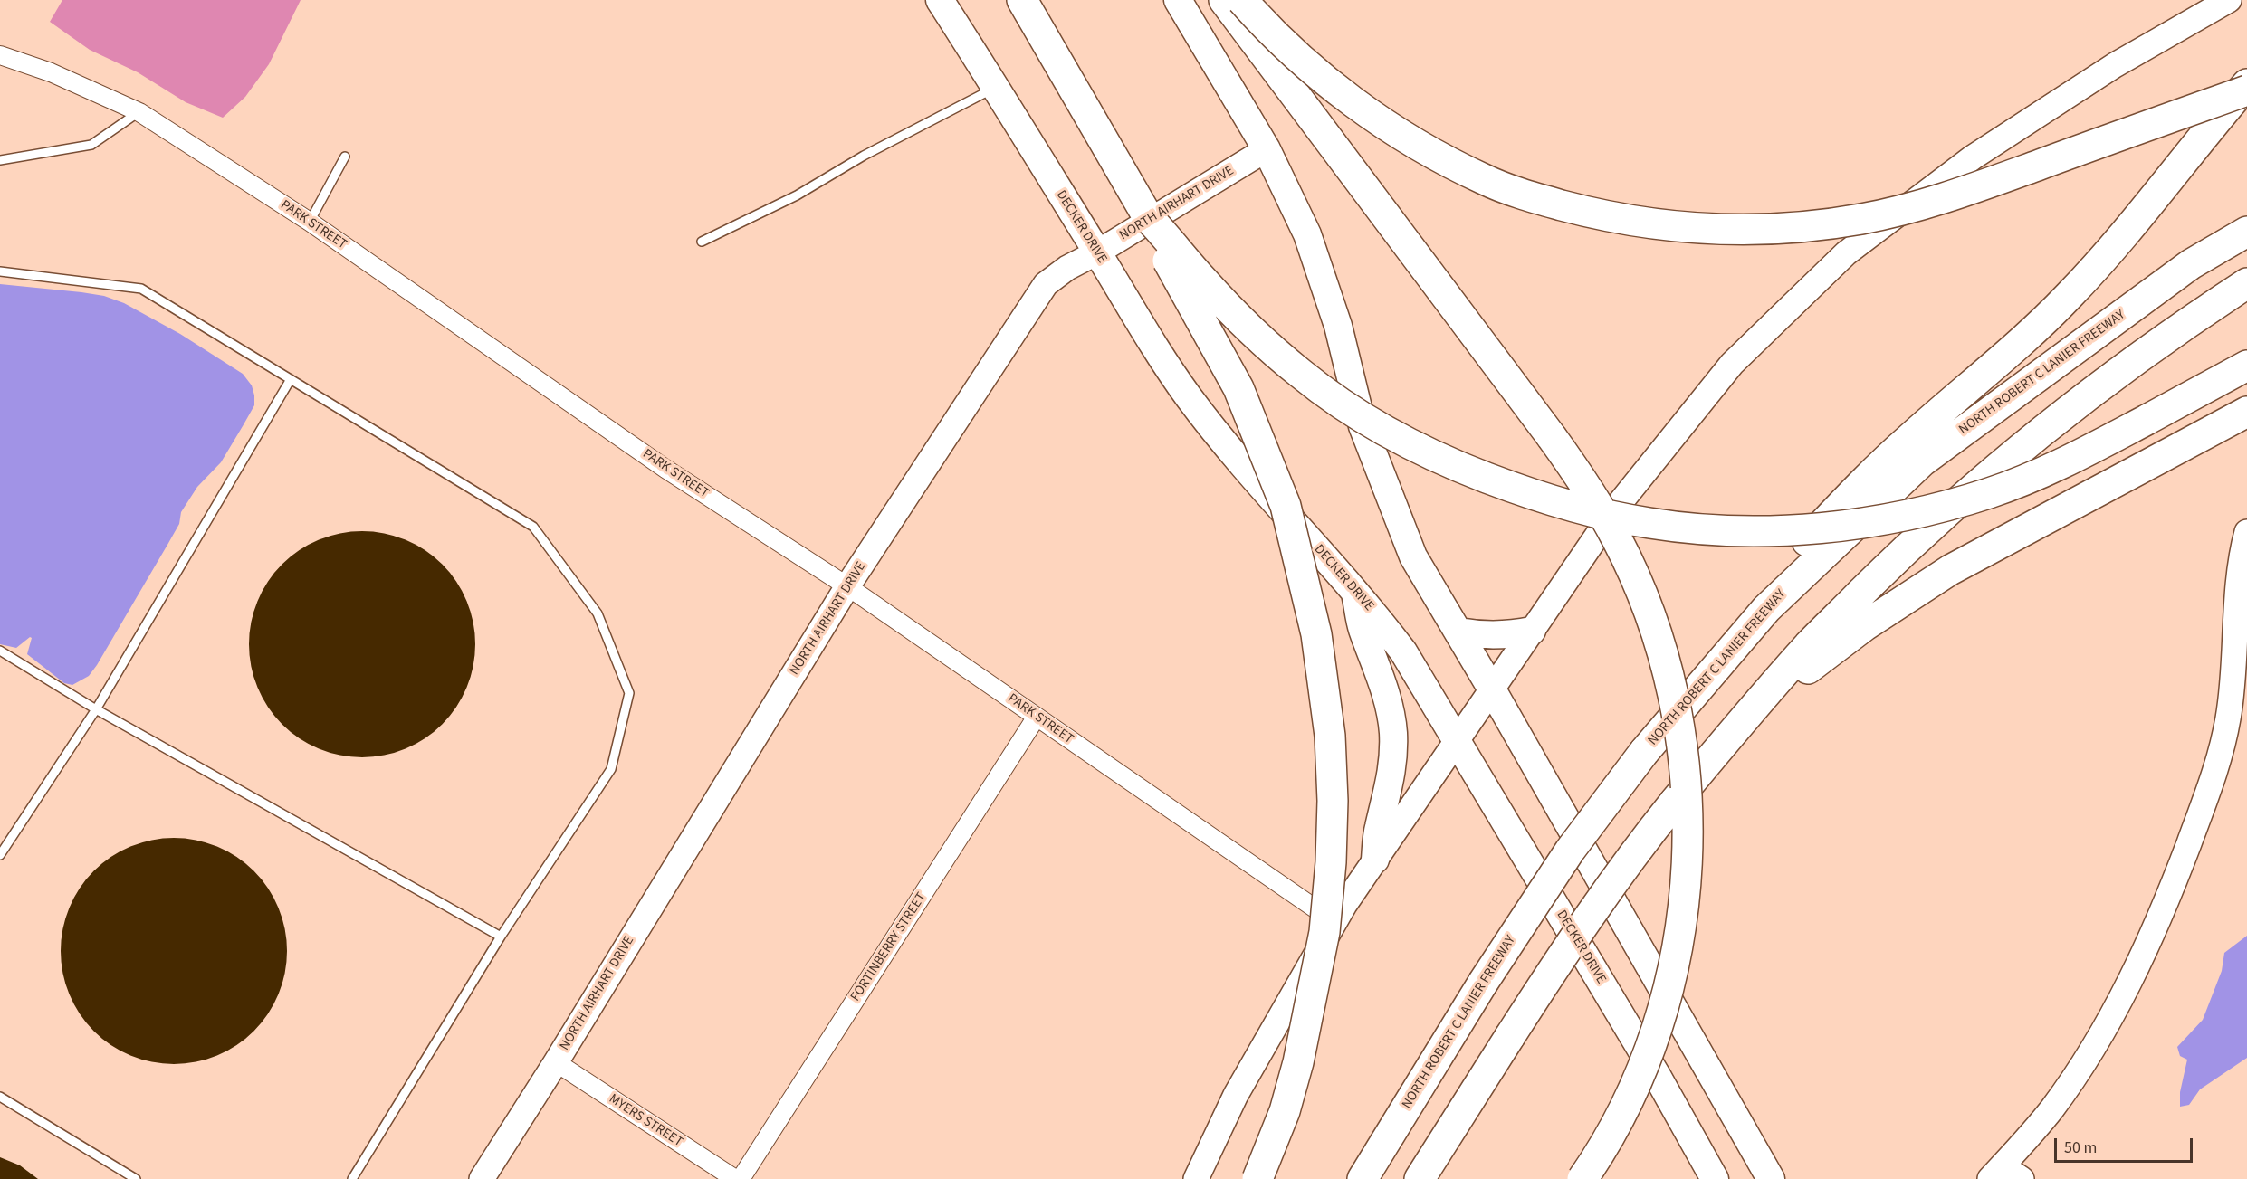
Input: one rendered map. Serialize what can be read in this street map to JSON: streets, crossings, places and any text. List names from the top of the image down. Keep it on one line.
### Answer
{"streets":{"highway":["NORTH ROBERT C LANIER FREEWAY"],"main road":["NORTH AIRHART DRIVE","DECKER DRIVE"],"street":["PARK STREET","FORTINBERRY STREET","MYERS STREET"]},"crossings":[["NORTH AIRHART DRIVE","PARK STREET"],["NORTH AIRHART DRIVE","DECKER DRIVE"],["NORTH AIRHART DRIVE","MYERS STREET"],["PARK STREET","FORTINBERRY STREET"]],"scale_bar":"50 m"}
